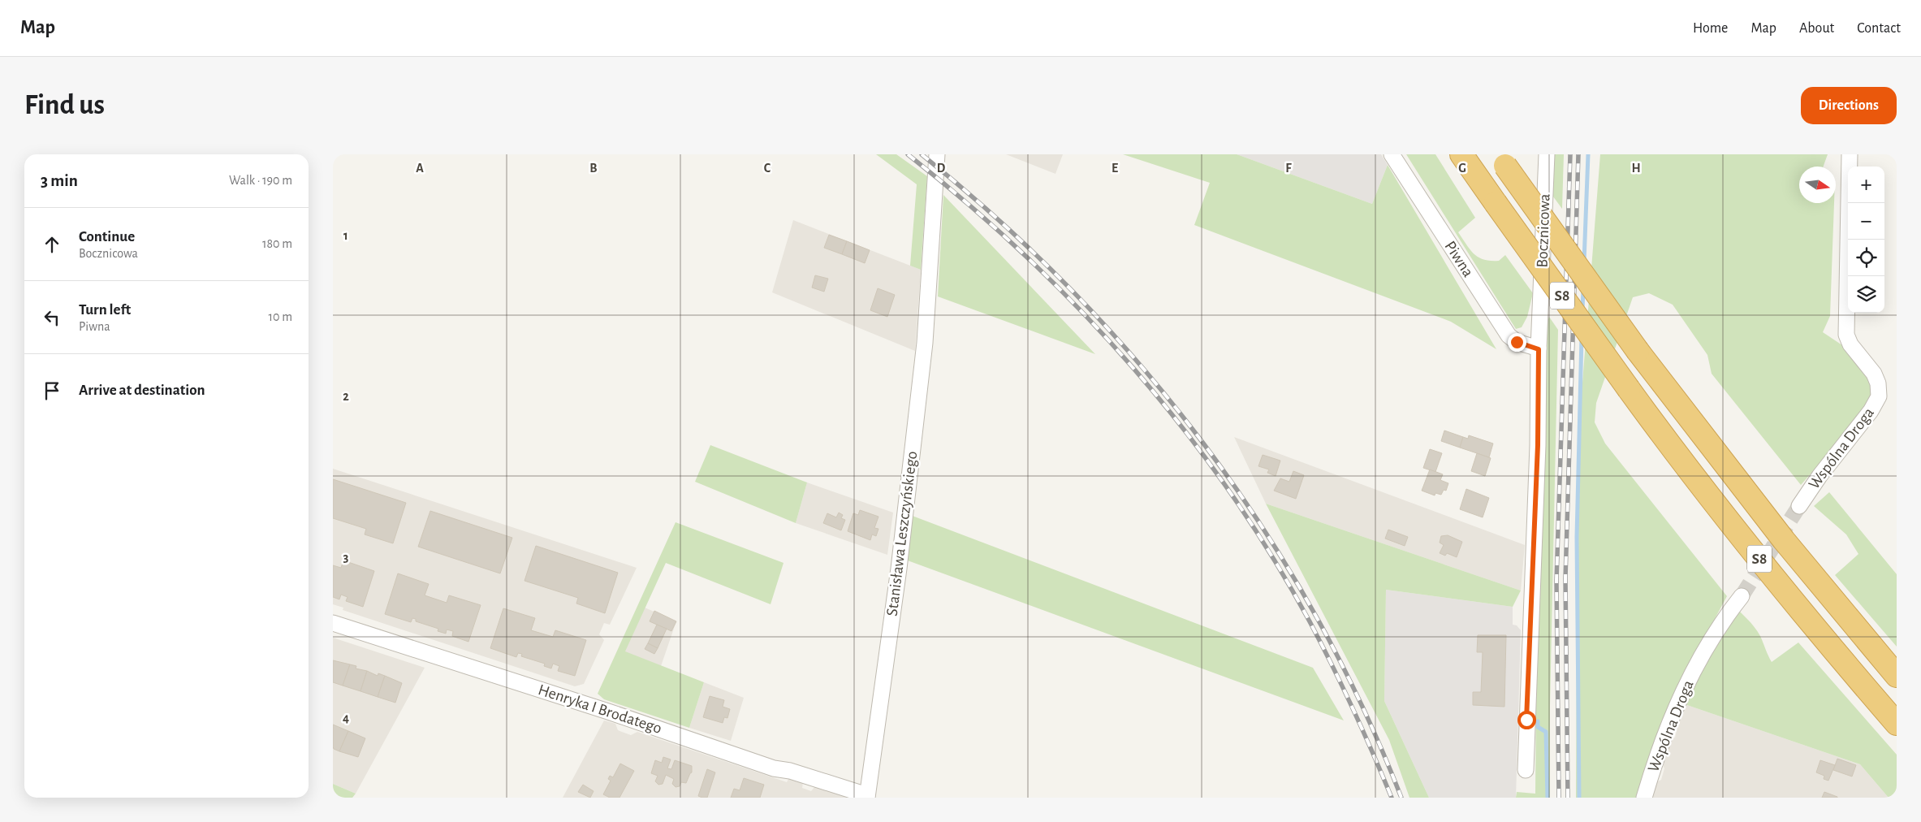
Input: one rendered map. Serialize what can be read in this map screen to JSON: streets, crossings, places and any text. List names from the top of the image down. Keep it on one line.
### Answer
{"streets":{"highway":["S8"],"street":["Bocznicowa","Piwna","Wspólna Droga","Stanisława Leszczyńskiego","Henryka I Brodatego"]},"crossings":[["Bocznicowa","Piwna"],["Stanisława Leszczyńskiego","Henryka I Brodatego"]],"north":"right","page":{"header":"Map","nav":["Home","Map","About","Contact"],"buttons":"Directions","title":"Find us","heading":["3 min","Walk · 190 m"],"map_buttons":["+","−"],"list":[["Continue","Bocznicowa","180 m"],["Turn left","Piwna","10 m"],"Arrive at destination"]},"grid":{"columns":["A","B","C","D","E","F","G","H"],"rows":["1","2","3","4"]}}
